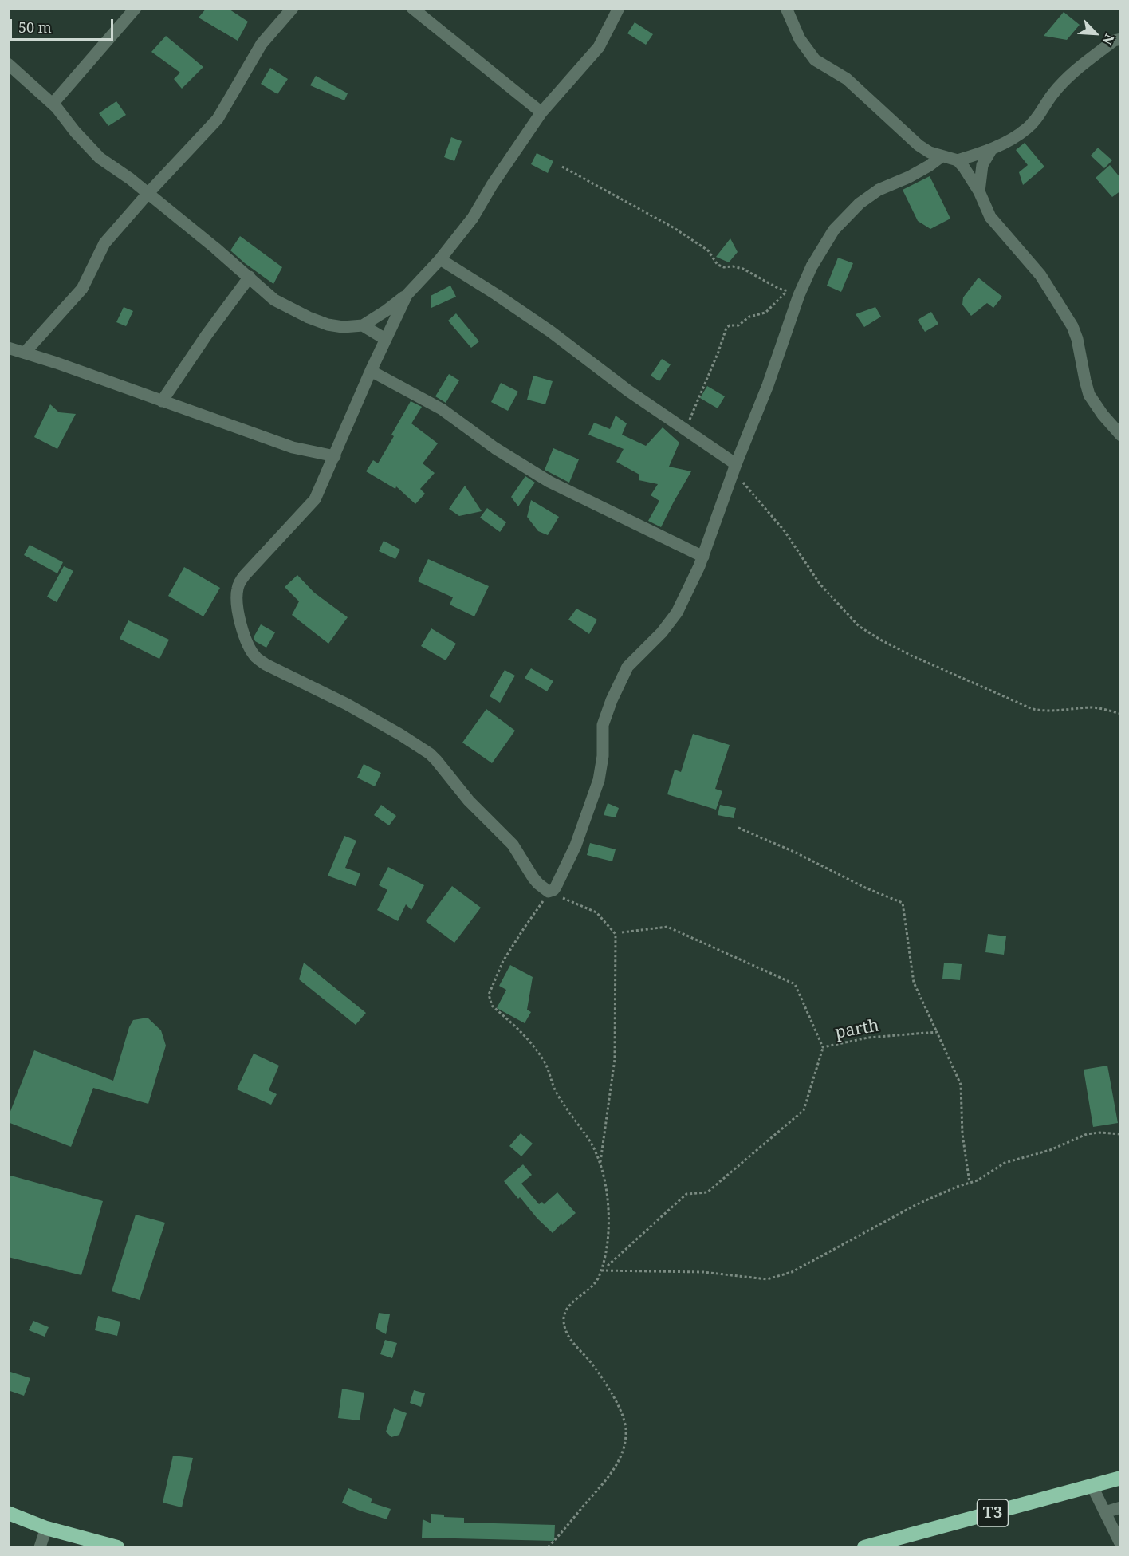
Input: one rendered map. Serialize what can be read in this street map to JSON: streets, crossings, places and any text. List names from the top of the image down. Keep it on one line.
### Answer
{"streets":{"highway":["T3"],"path":["parth"]},"scale_bar":"50 m","north":"bottom right"}
